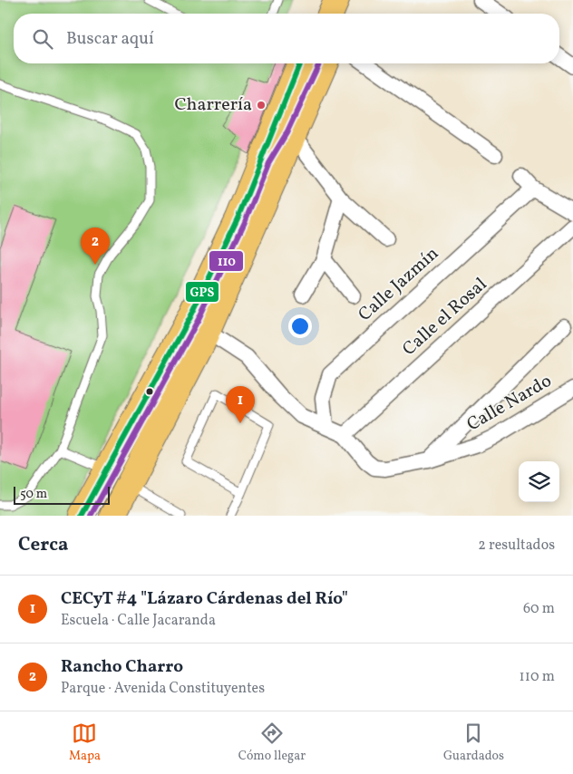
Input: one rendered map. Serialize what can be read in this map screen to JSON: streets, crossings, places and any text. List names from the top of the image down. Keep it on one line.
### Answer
{"streets":{"street":["Calle Jazmín","Calle el Rosal","Calle Nardo"]},"crossings":[["Calle el Rosal","Calle Nardo"]],"places":["Charrería"],"lines":["transit line GPS","transit line 110"],"scale_bar":"50 m","page":{"search":"Buscar aquí","pins":["2","1"],"scale":"50 m","heading":["Cerca","2 resultados"],"list":[{"mark":"1","name":"CECyT #4 \"Lázaro Cárdenas del Río\"","note":"Escuela · Calle Jacaranda","value":"60 m"},{"mark":"2","name":"Rancho Charro","note":"Parque · Avenida Constituyentes","value":"110 m"}],"nav":["Mapa","Cómo llegar","Guardados"]}}
